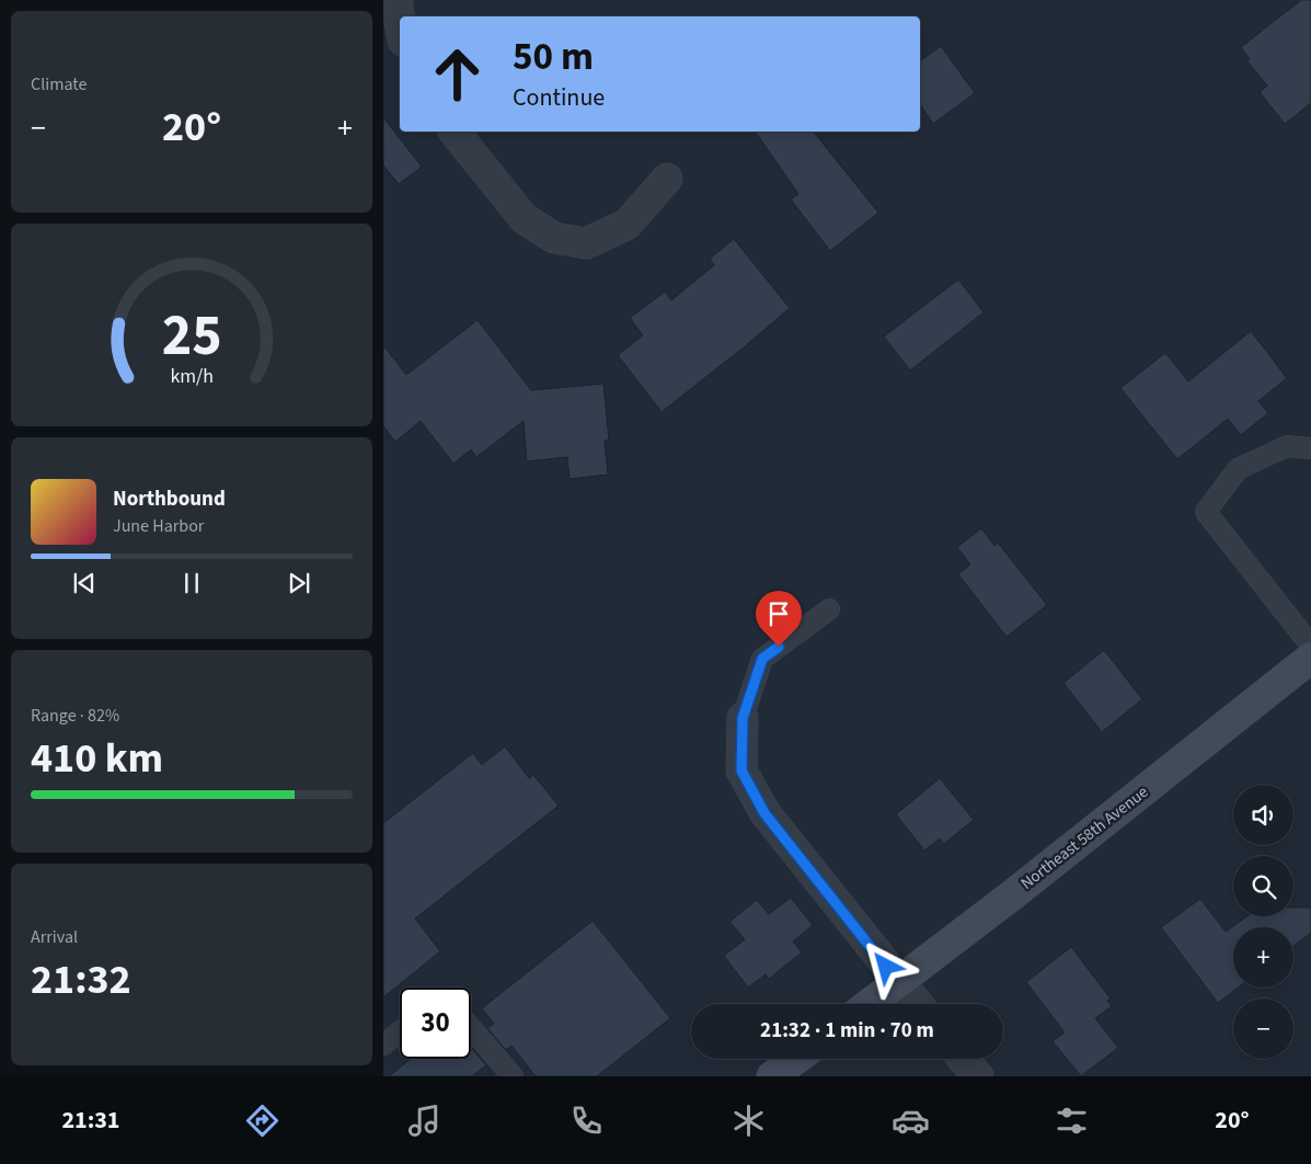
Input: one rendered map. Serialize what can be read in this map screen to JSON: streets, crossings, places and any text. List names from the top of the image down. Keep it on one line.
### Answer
{"streets":{"street":["Northeast 58th Avenue"]},"page":{"tile":["Climate",["Range · 82%","410 km"],["Arrival","21:32"]],"turn":["50 m","Continue"],"heat":["−","20°","+"],"song":["Northbound","June Harbor"],"map_buttons":["+","−"],"limit":"30","trip":"21:32 · 1 min · 70 m","tabs":["21:31","20°"],"gauge":["25","km/h"]}}
